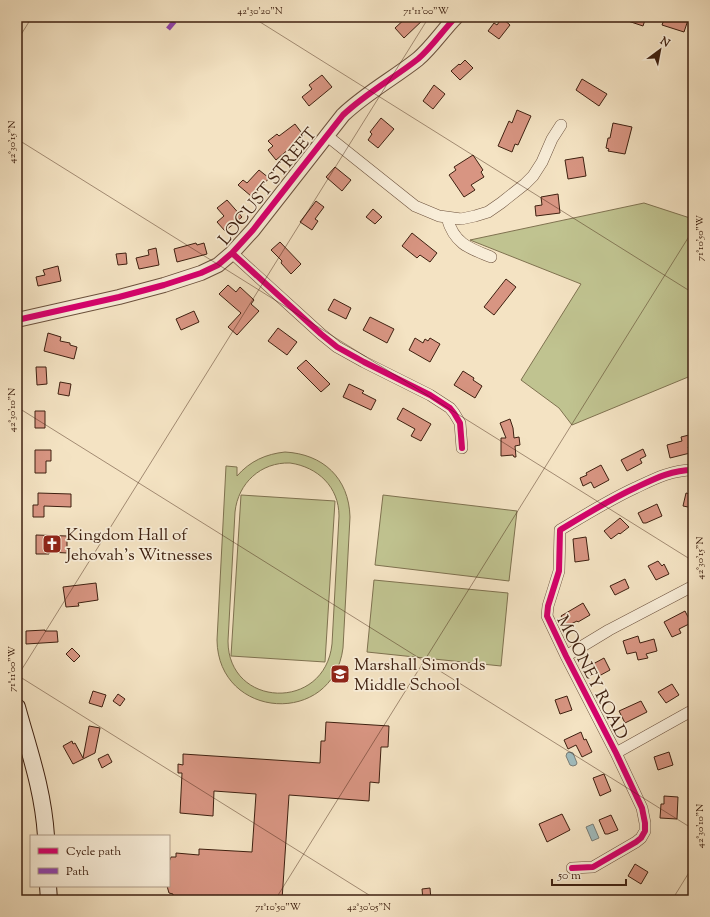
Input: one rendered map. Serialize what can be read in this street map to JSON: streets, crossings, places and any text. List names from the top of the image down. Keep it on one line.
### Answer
{"streets":{"street":["LOCUST STREET","MOONEY ROAD"]},"places":{"church":["Kingdom Hall of Jehovah's Witnesses"],"school or university":["Marshall Simonds Middle School"]},"legend":["Cycle path","Path"],"scale_bar":"50 m","north":"top right","coordinates":["42°30'20\"N","71°11'00\"W","42°30'15\"N","71°10'50\"W","42°30'10\"N","42°30'05\"N"]}
